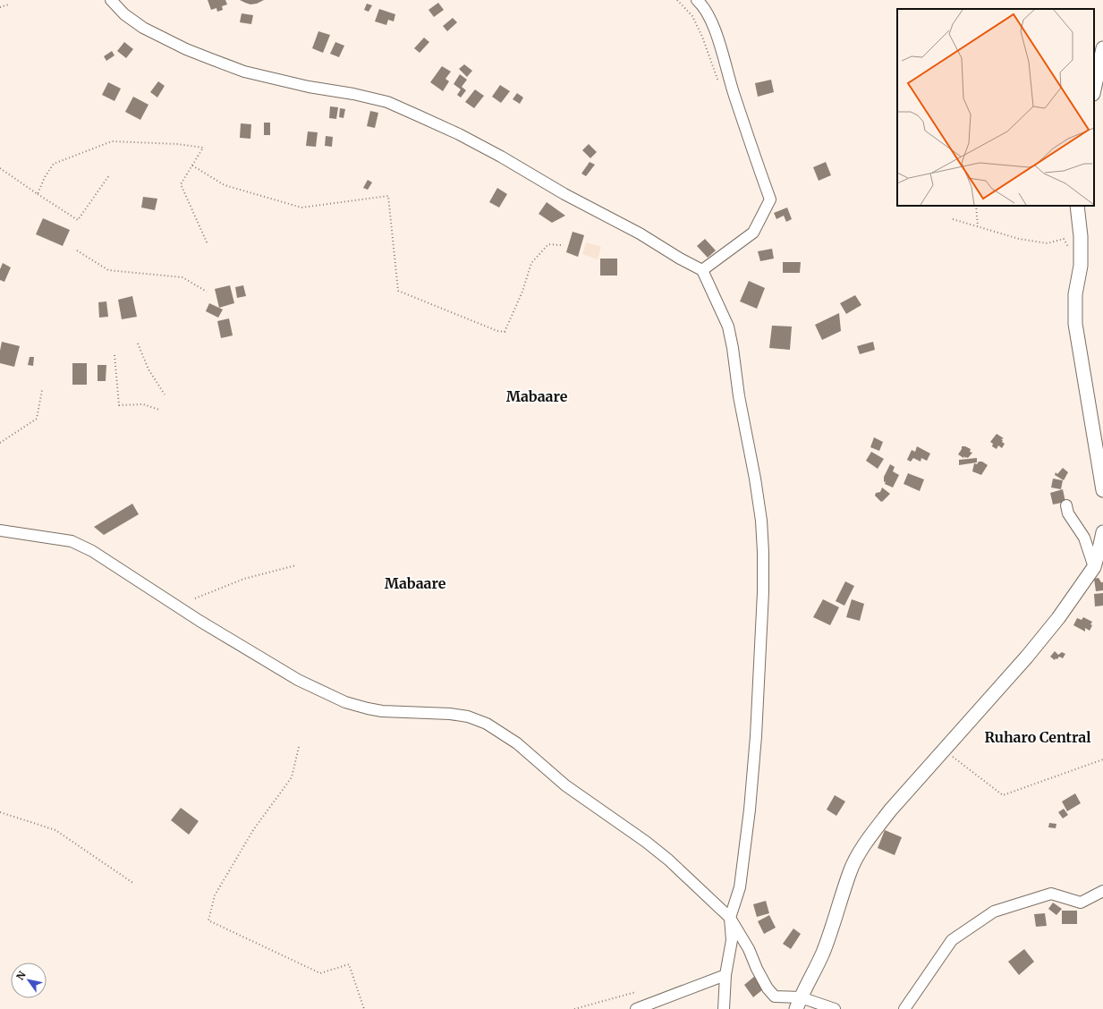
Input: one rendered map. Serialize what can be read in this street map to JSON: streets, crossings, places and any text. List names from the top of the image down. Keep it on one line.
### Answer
{"districts":["Mabaare","Mabaare","Ruharo Central"],"north":"top left"}
